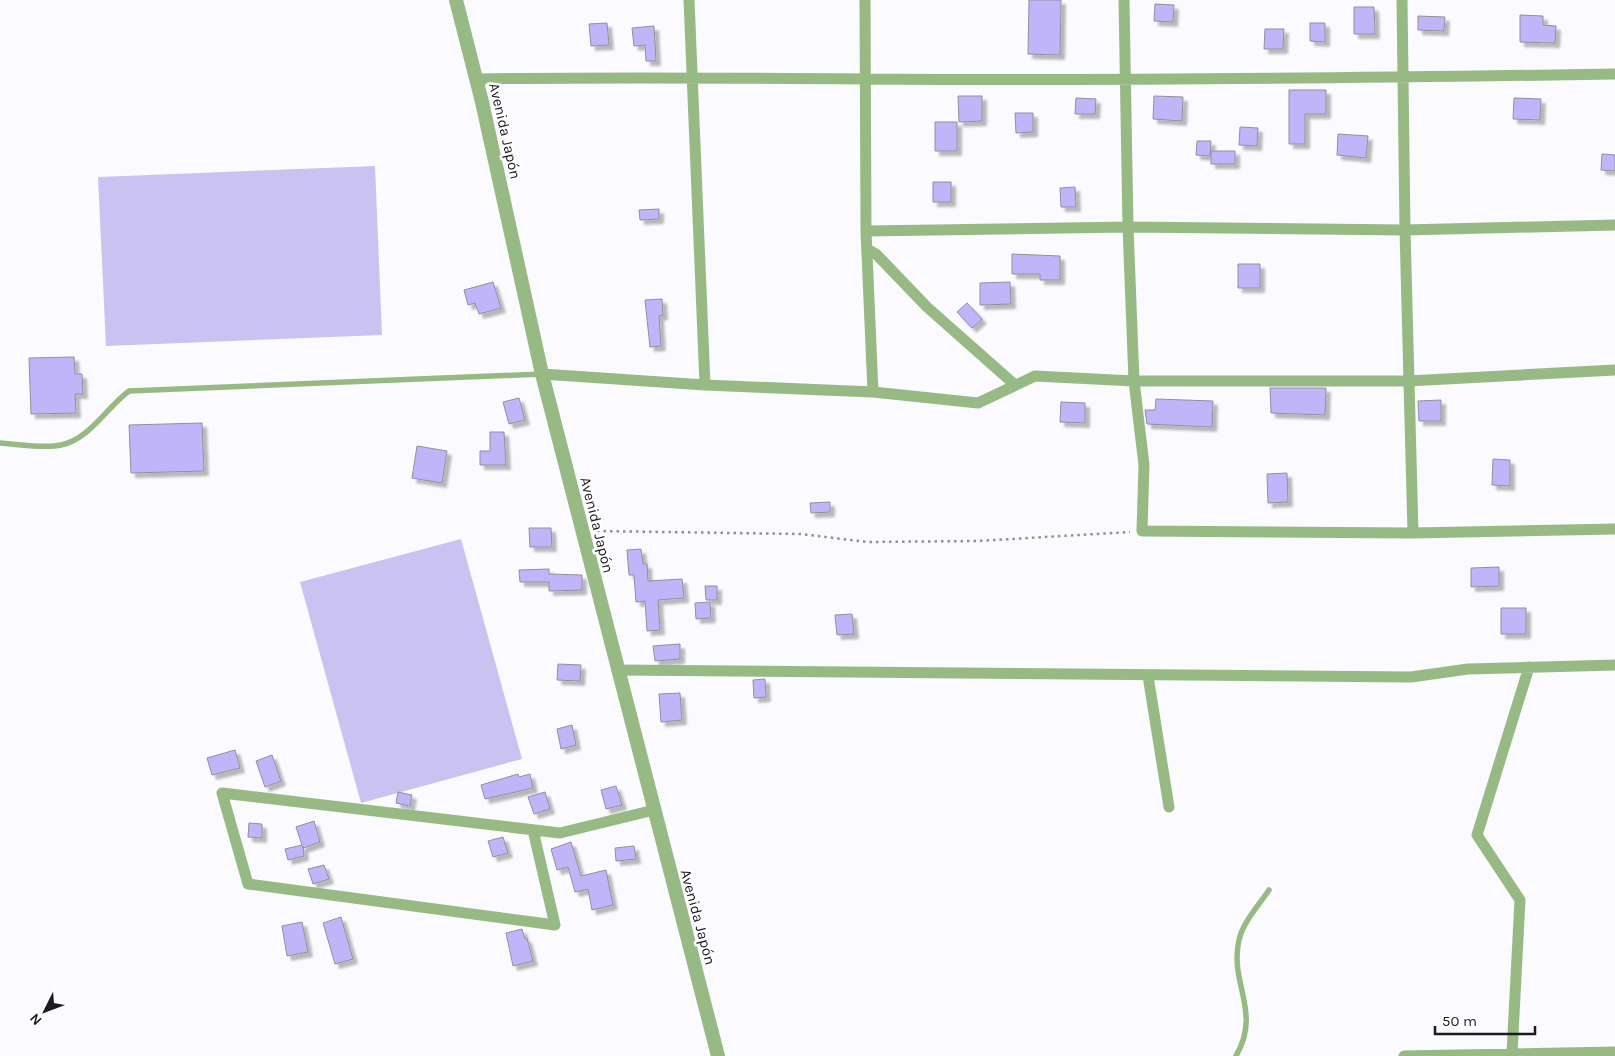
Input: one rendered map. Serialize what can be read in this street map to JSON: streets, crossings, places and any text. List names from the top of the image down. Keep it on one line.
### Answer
{"streets":{"street":["Avenida Japón"]},"scale_bar":"50 m","north":"bottom left"}
